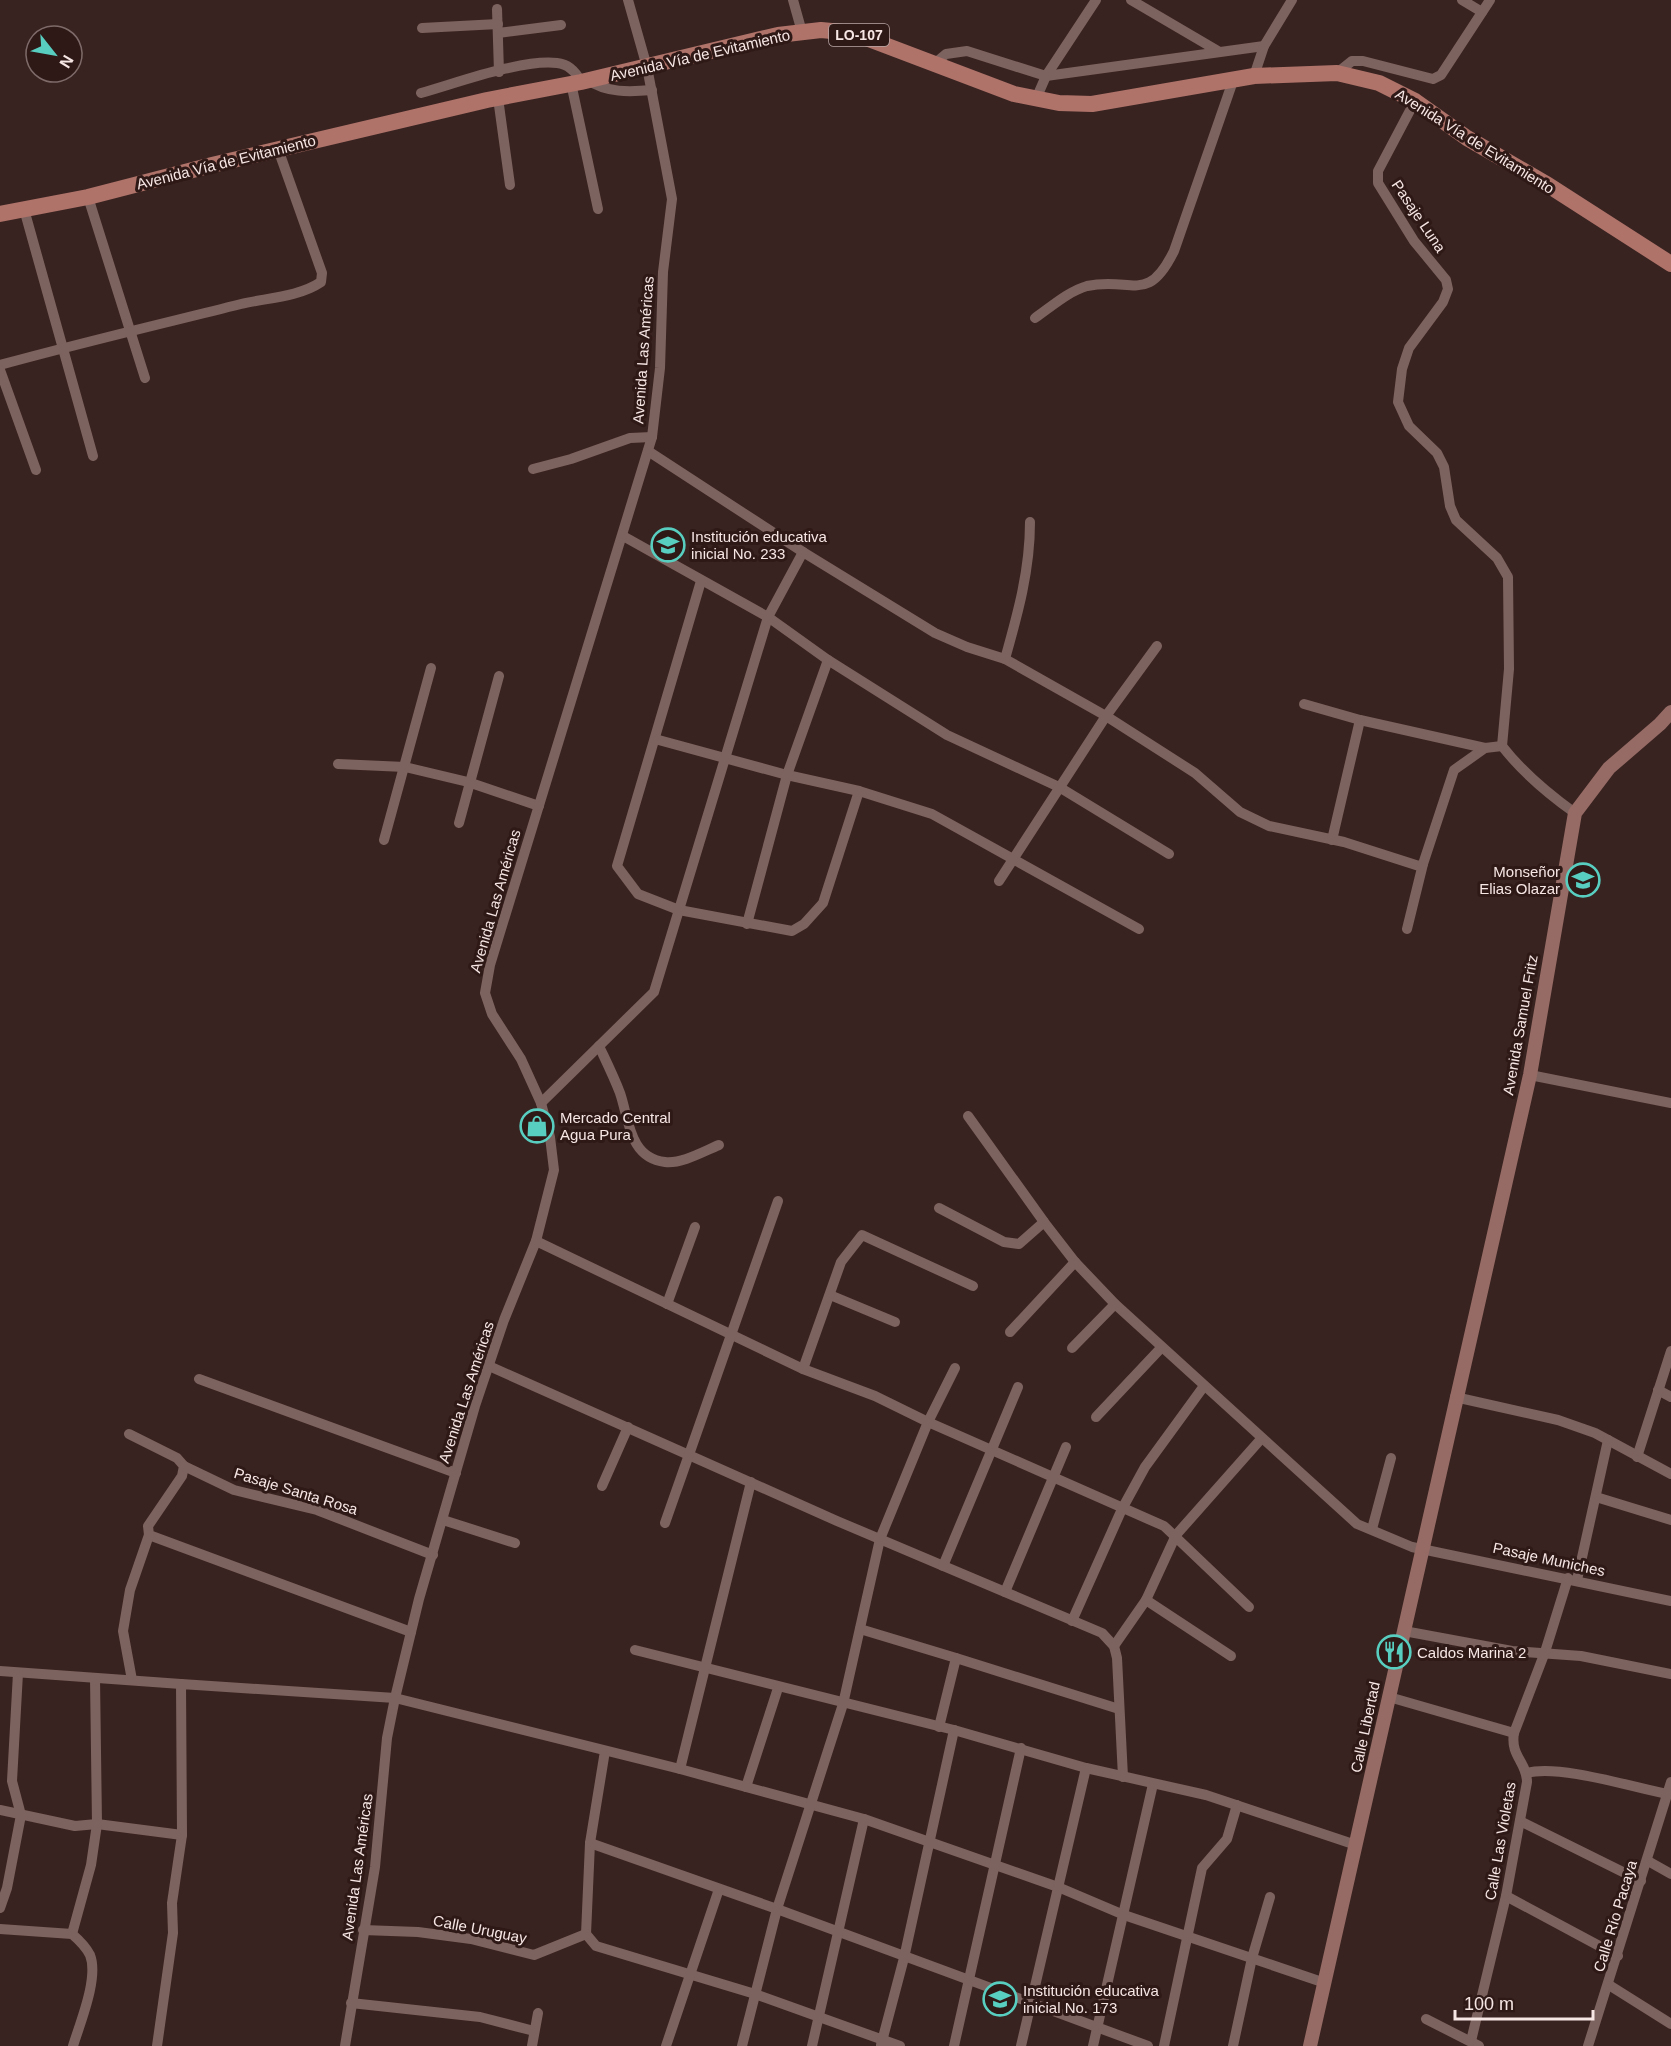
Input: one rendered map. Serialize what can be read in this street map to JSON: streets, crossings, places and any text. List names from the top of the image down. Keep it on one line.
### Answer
{"streets":{"main road":["LO-107","Avenida Vía de Evitamiento"],"street":["Pasaje Luna","Avenida Las Américas","Avenida Samuel Fritz","Pasaje Santa Rosa","Pasaje Muniches","Calle Libertad","Calle Las Violetas","Calle Río Pacaya","Calle Uruguay"]},"crossings":[["Avenida Vía de Evitamiento","Pasaje Luna"],["Avenida Vía de Evitamiento","Avenida Las Américas"],["Avenida Las Américas","Pasaje Santa Rosa"],["Avenida Las Américas","Calle Uruguay"],["Avenida Samuel Fritz","Calle Libertad"],["Pasaje Muniches","Calle Libertad"]],"places":{"school or university":["Institución educativa inicial No. 233","Monseñor Elias Olazar","Institución educativa inicial No. 173"],"shop":["Mercado Central Agua Pura"],"restaurant":["Caldos Marina 2"]},"scale_bar":"100 m","north":"bottom right"}
